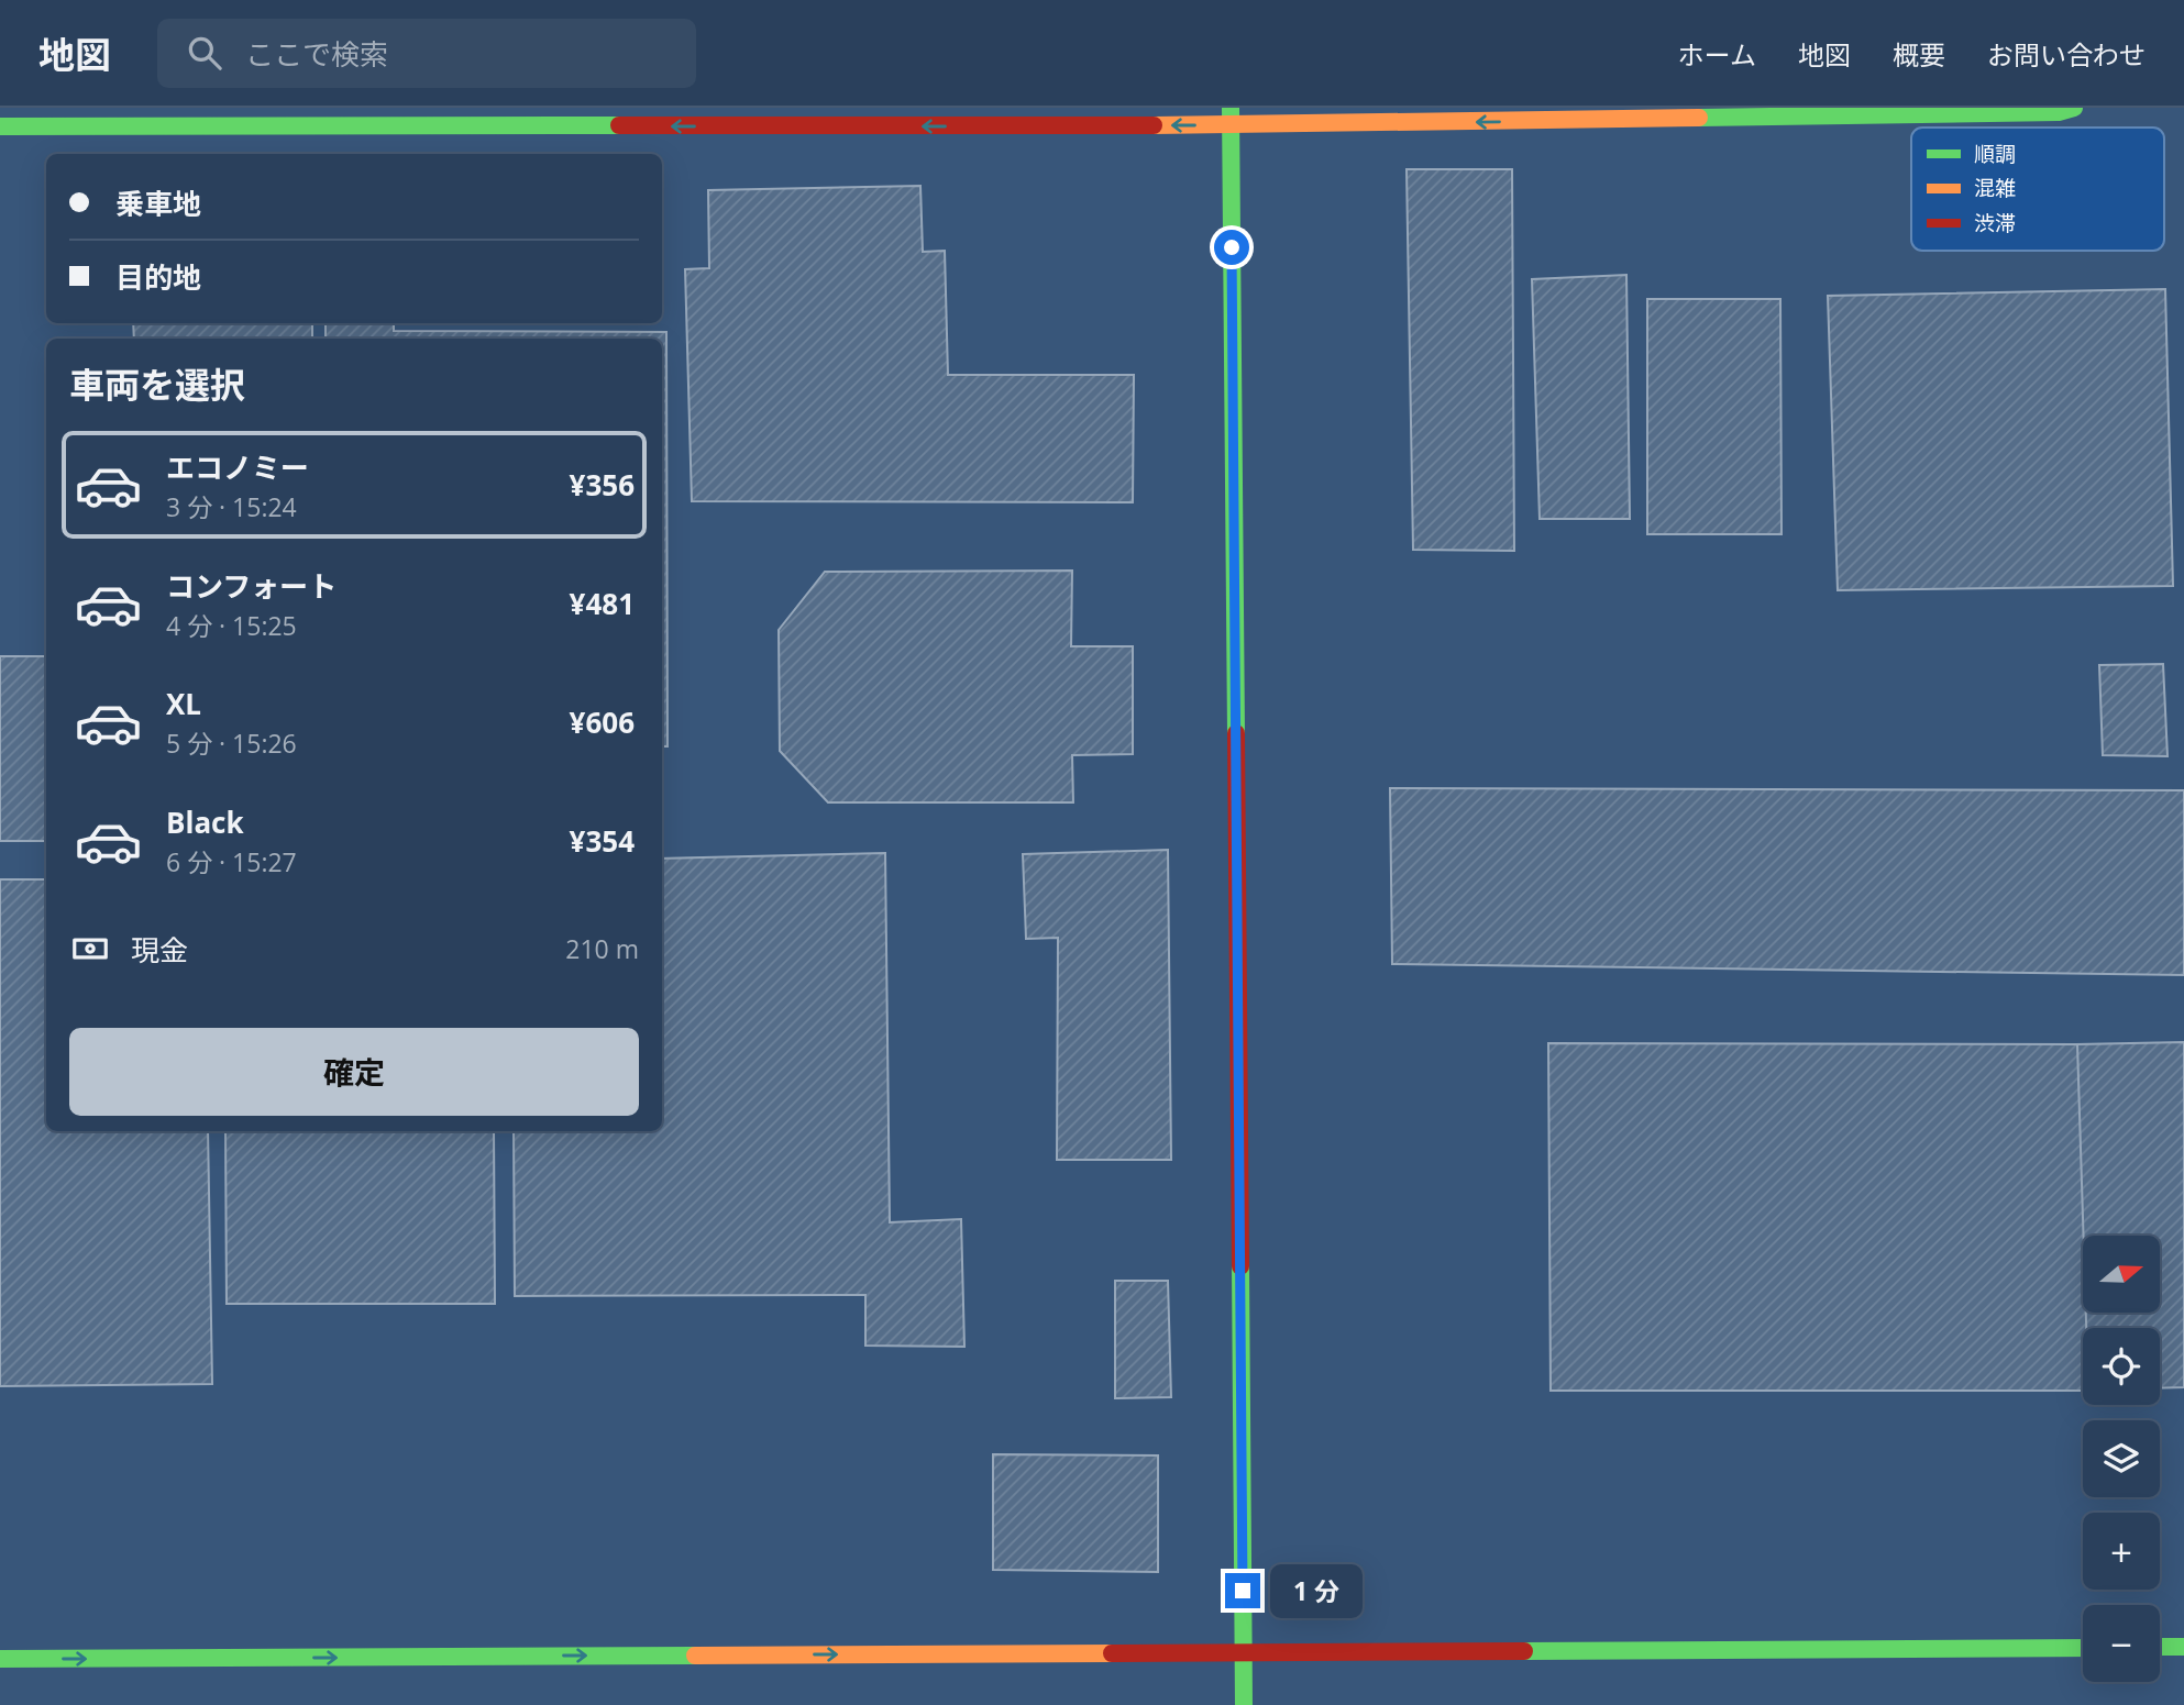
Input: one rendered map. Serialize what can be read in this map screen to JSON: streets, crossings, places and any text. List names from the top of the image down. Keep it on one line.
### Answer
{"legend":["順調","混雑","渋滞"],"north":"right","page":{"header":"地図","search":"ここで検索","nav":["ホーム","地図","概要","お問い合わせ"],"banner":["乗車地","目的地"],"heading":"車両を選択","list":[{"name":"エコノミー","note":"3 分 · 15:24","value":"¥356"},{"name":"コンフォート","note":"4 分 · 15:25","value":"¥481"},{"name":"XL","note":"5 分 · 15:26","value":"¥606"},{"name":"Black","note":"6 分 · 15:27","value":"¥354"}],"pay":["現金","210 m"],"buttons":"確定","map_buttons":["+","−"],"bubble":"1 分"}}
